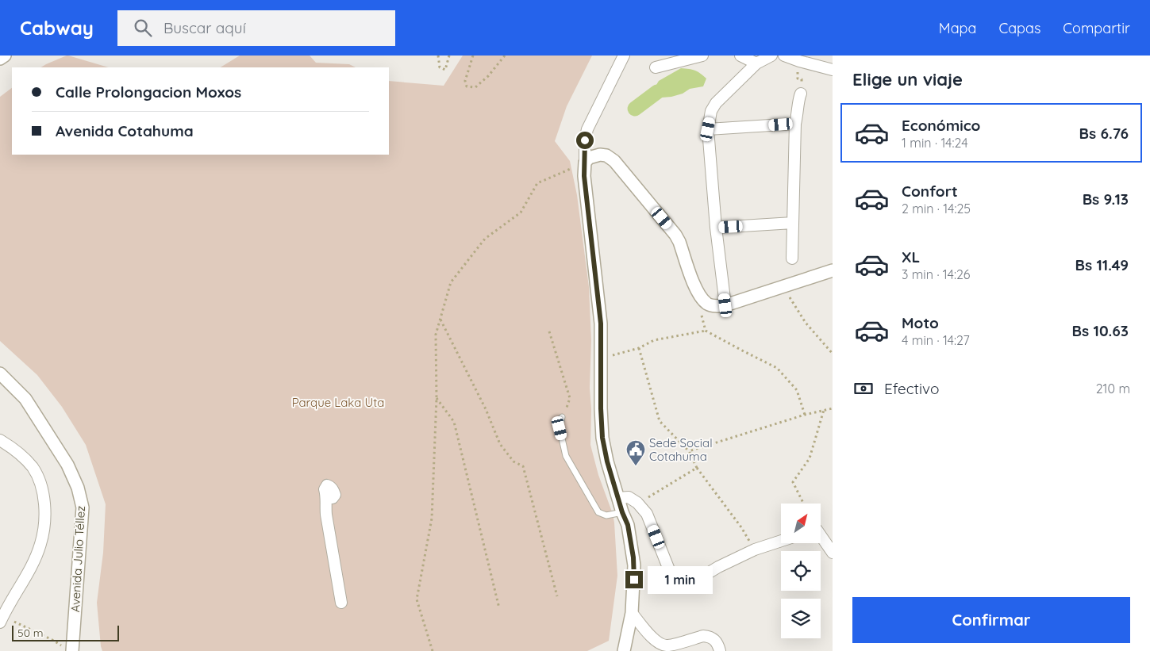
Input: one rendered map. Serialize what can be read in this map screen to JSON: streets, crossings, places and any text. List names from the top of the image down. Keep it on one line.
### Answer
{"streets":{"main road":["Avenida Julio Téllez"]},"parks":["Parque Laka Uta"],"places":{"public building":["Sede Social Cotahuma"]},"scale_bar":"50 m","north":"top right","page":{"header":"Cabway","search":"Buscar aquí","nav":["Mapa","Capas","Compartir"],"heading":"Elige un viaje","banner":["Calle Prolongacion Moxos","Avenida Cotahuma"],"list":[{"name":"Económico","note":"1 min · 14:24","value":"Bs 6.76"},{"name":"Confort","note":"2 min · 14:25","value":"Bs 9.13"},{"name":"XL","note":"3 min · 14:26","value":"Bs 11.49"},{"name":"Moto","note":"4 min · 14:27","value":"Bs 10.63"}],"pay":["Efectivo","210 m"],"bubble":"1 min","buttons":"Confirmar","scale":"50 m"}}
